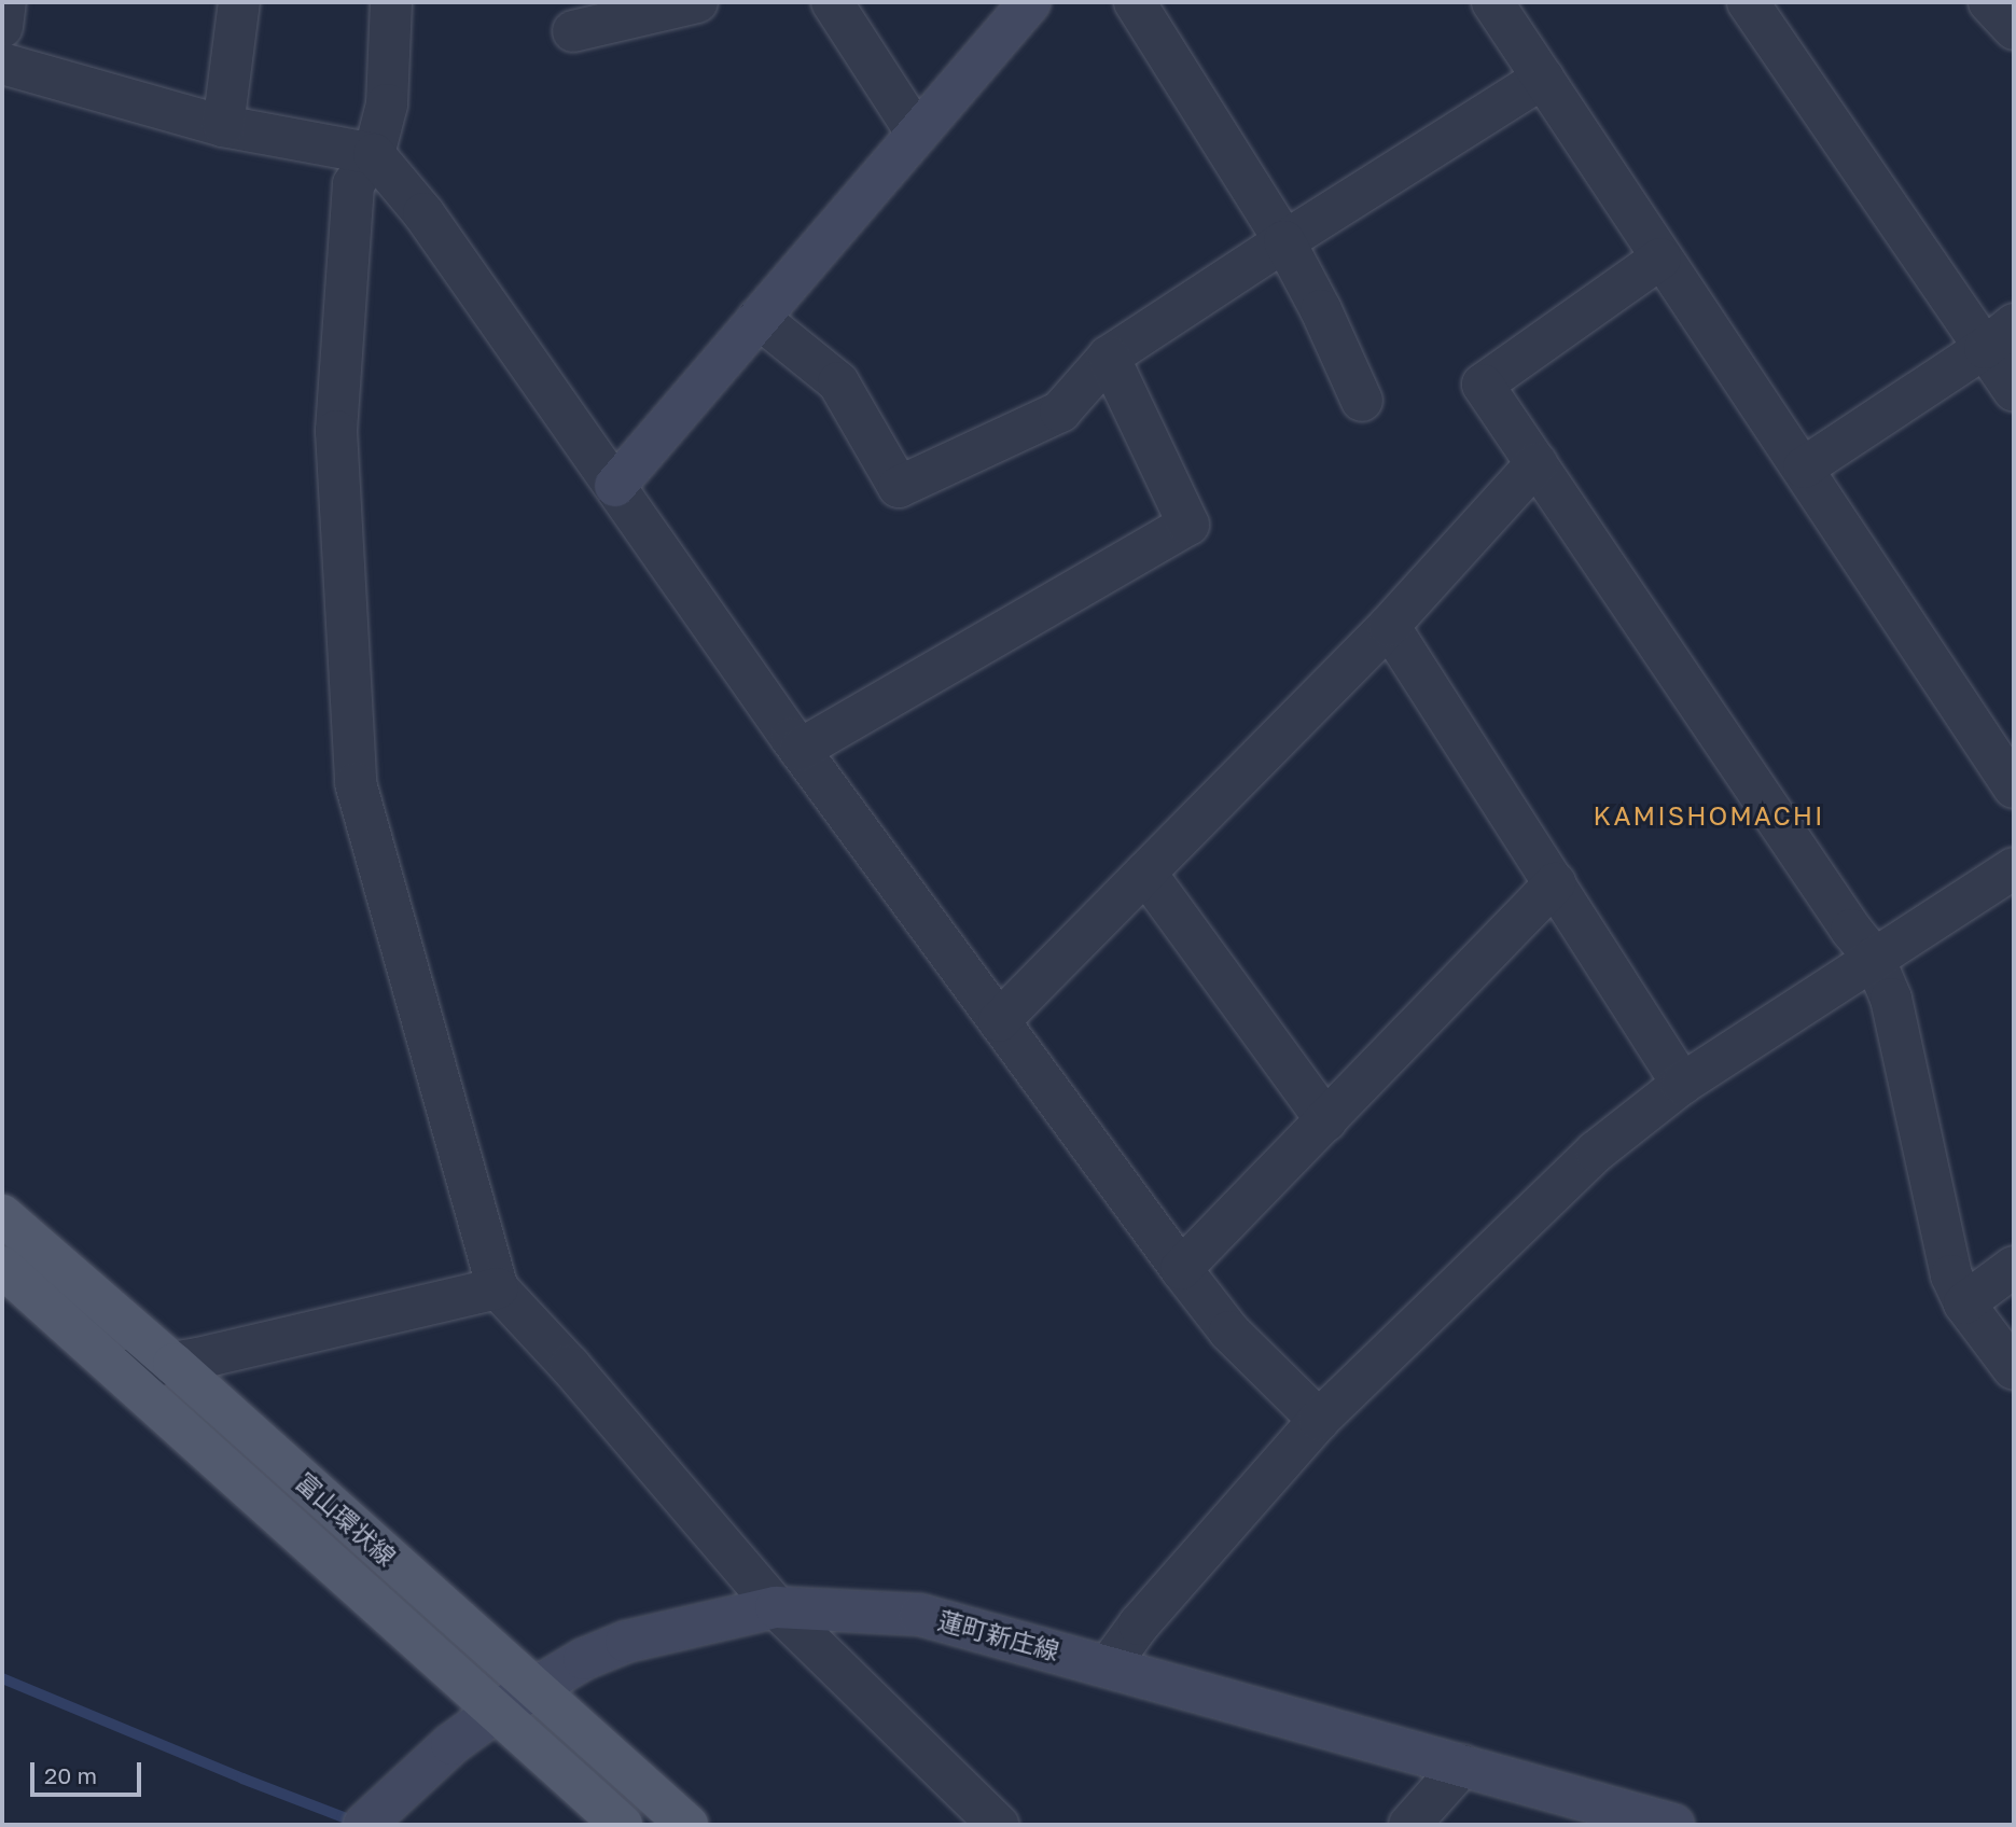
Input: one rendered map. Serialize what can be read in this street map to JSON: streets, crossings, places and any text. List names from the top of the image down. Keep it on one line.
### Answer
{"streets":{"main road":["富山環状線","蓮町新庄線"]},"crossings":[["富山環状線","蓮町新庄線"]],"districts":["KAMISHOMACHI"],"scale_bar":"20 m"}
